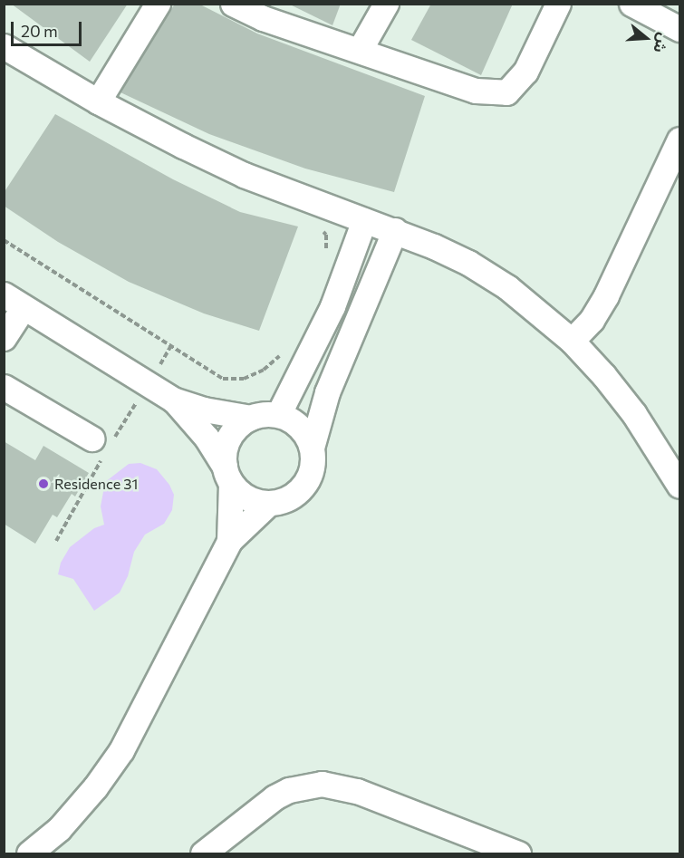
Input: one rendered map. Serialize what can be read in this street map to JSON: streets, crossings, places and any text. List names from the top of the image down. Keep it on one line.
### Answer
{"places":["Residence 31"],"scale_bar":"20 m","north":"right"}
